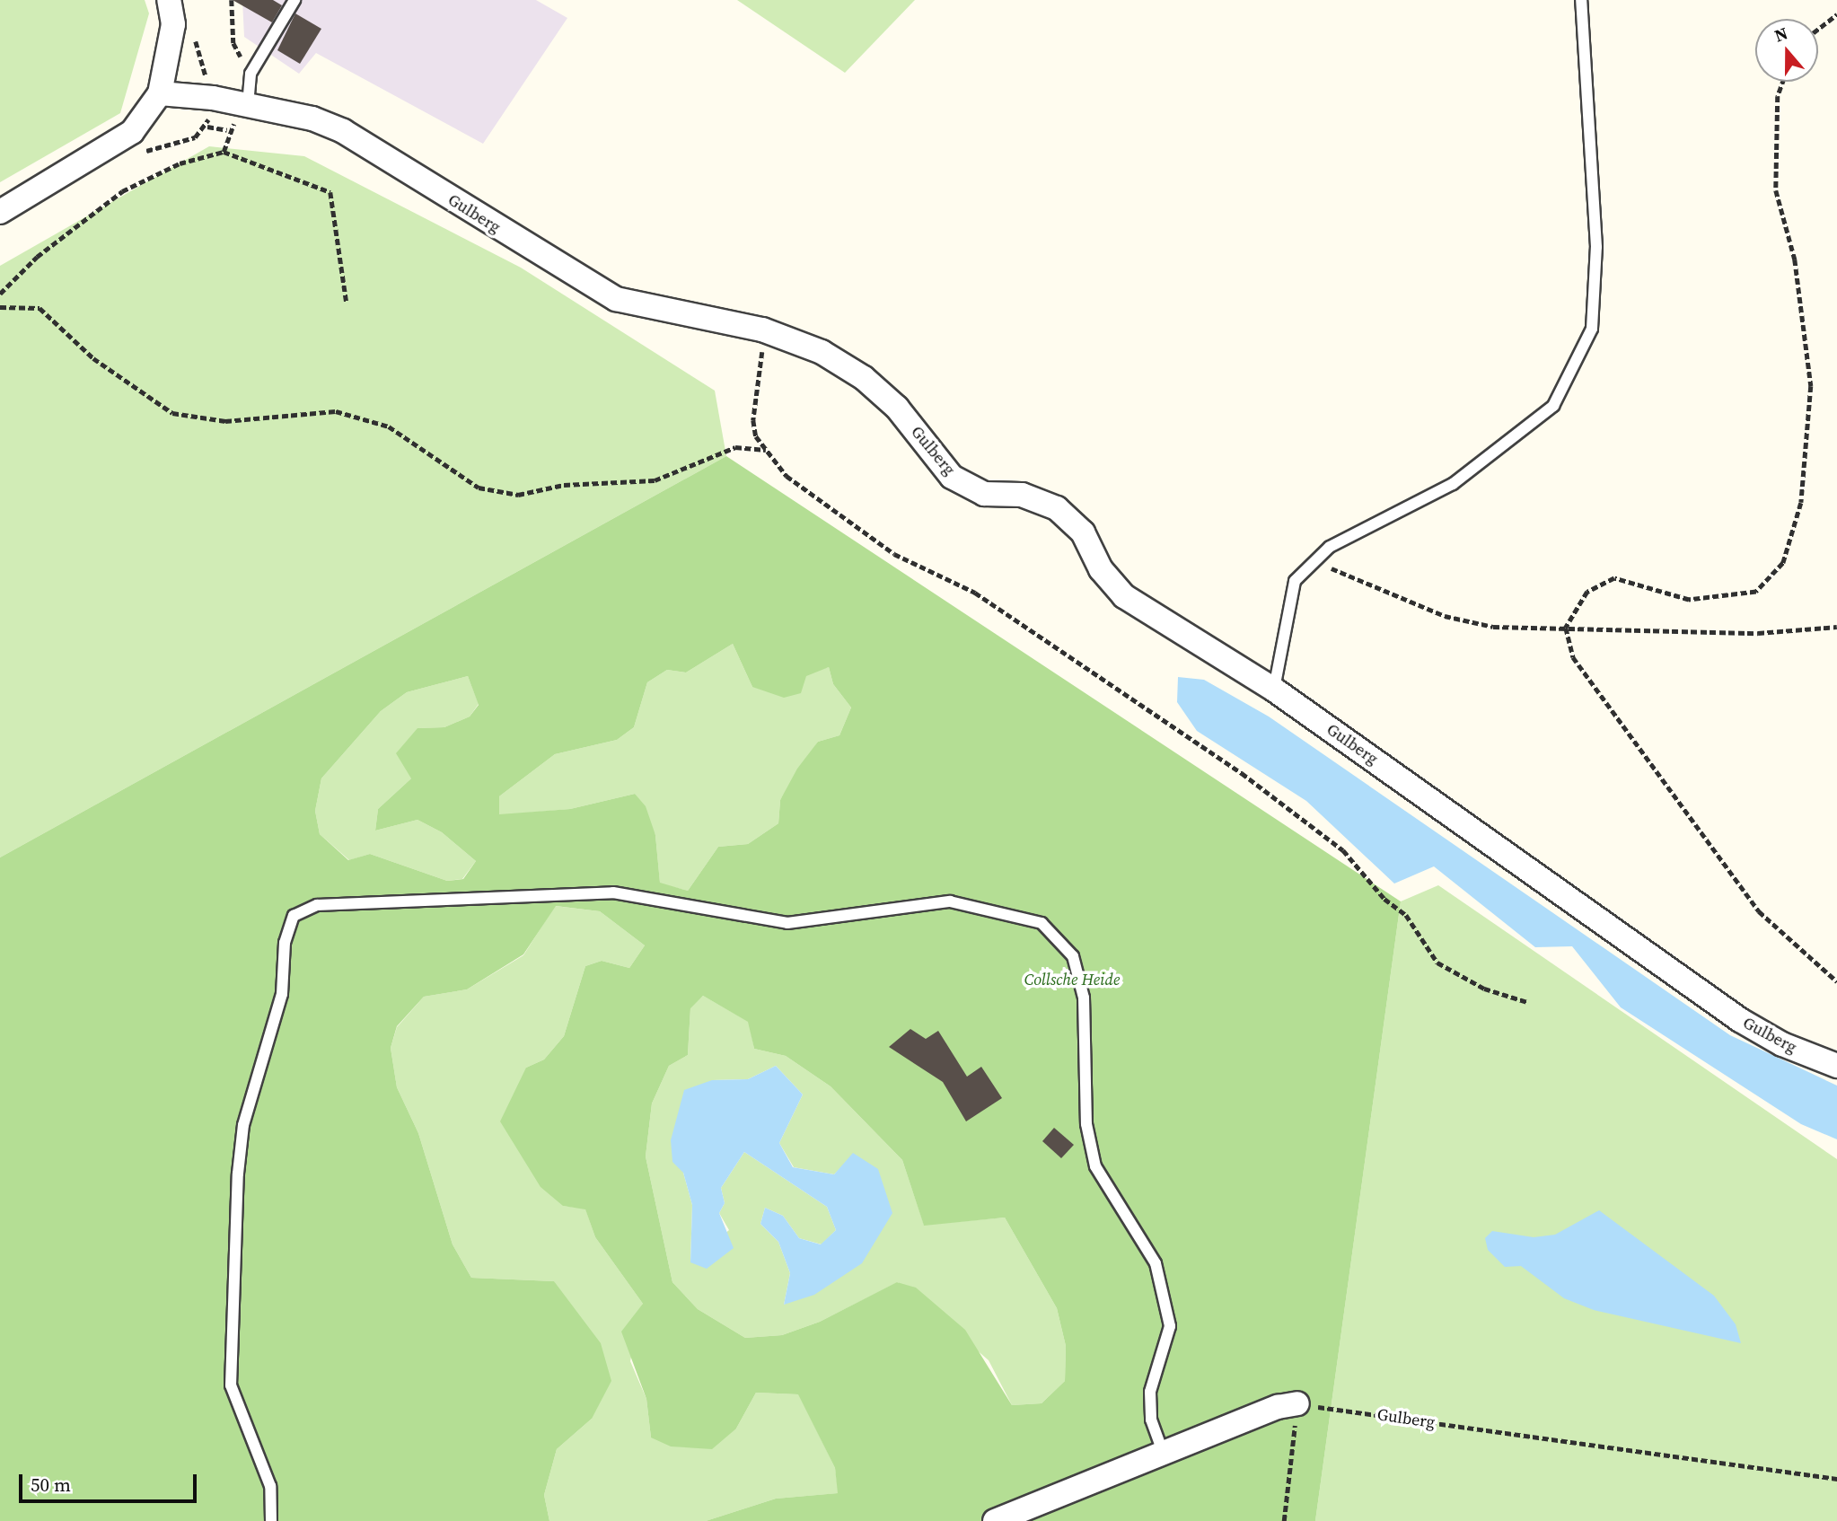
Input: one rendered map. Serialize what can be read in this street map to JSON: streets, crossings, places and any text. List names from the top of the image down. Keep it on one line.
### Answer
{"streets":{"street":["Gulberg"]},"parks":["Collsche Heide"],"scale_bar":"50 m","north":"top"}
